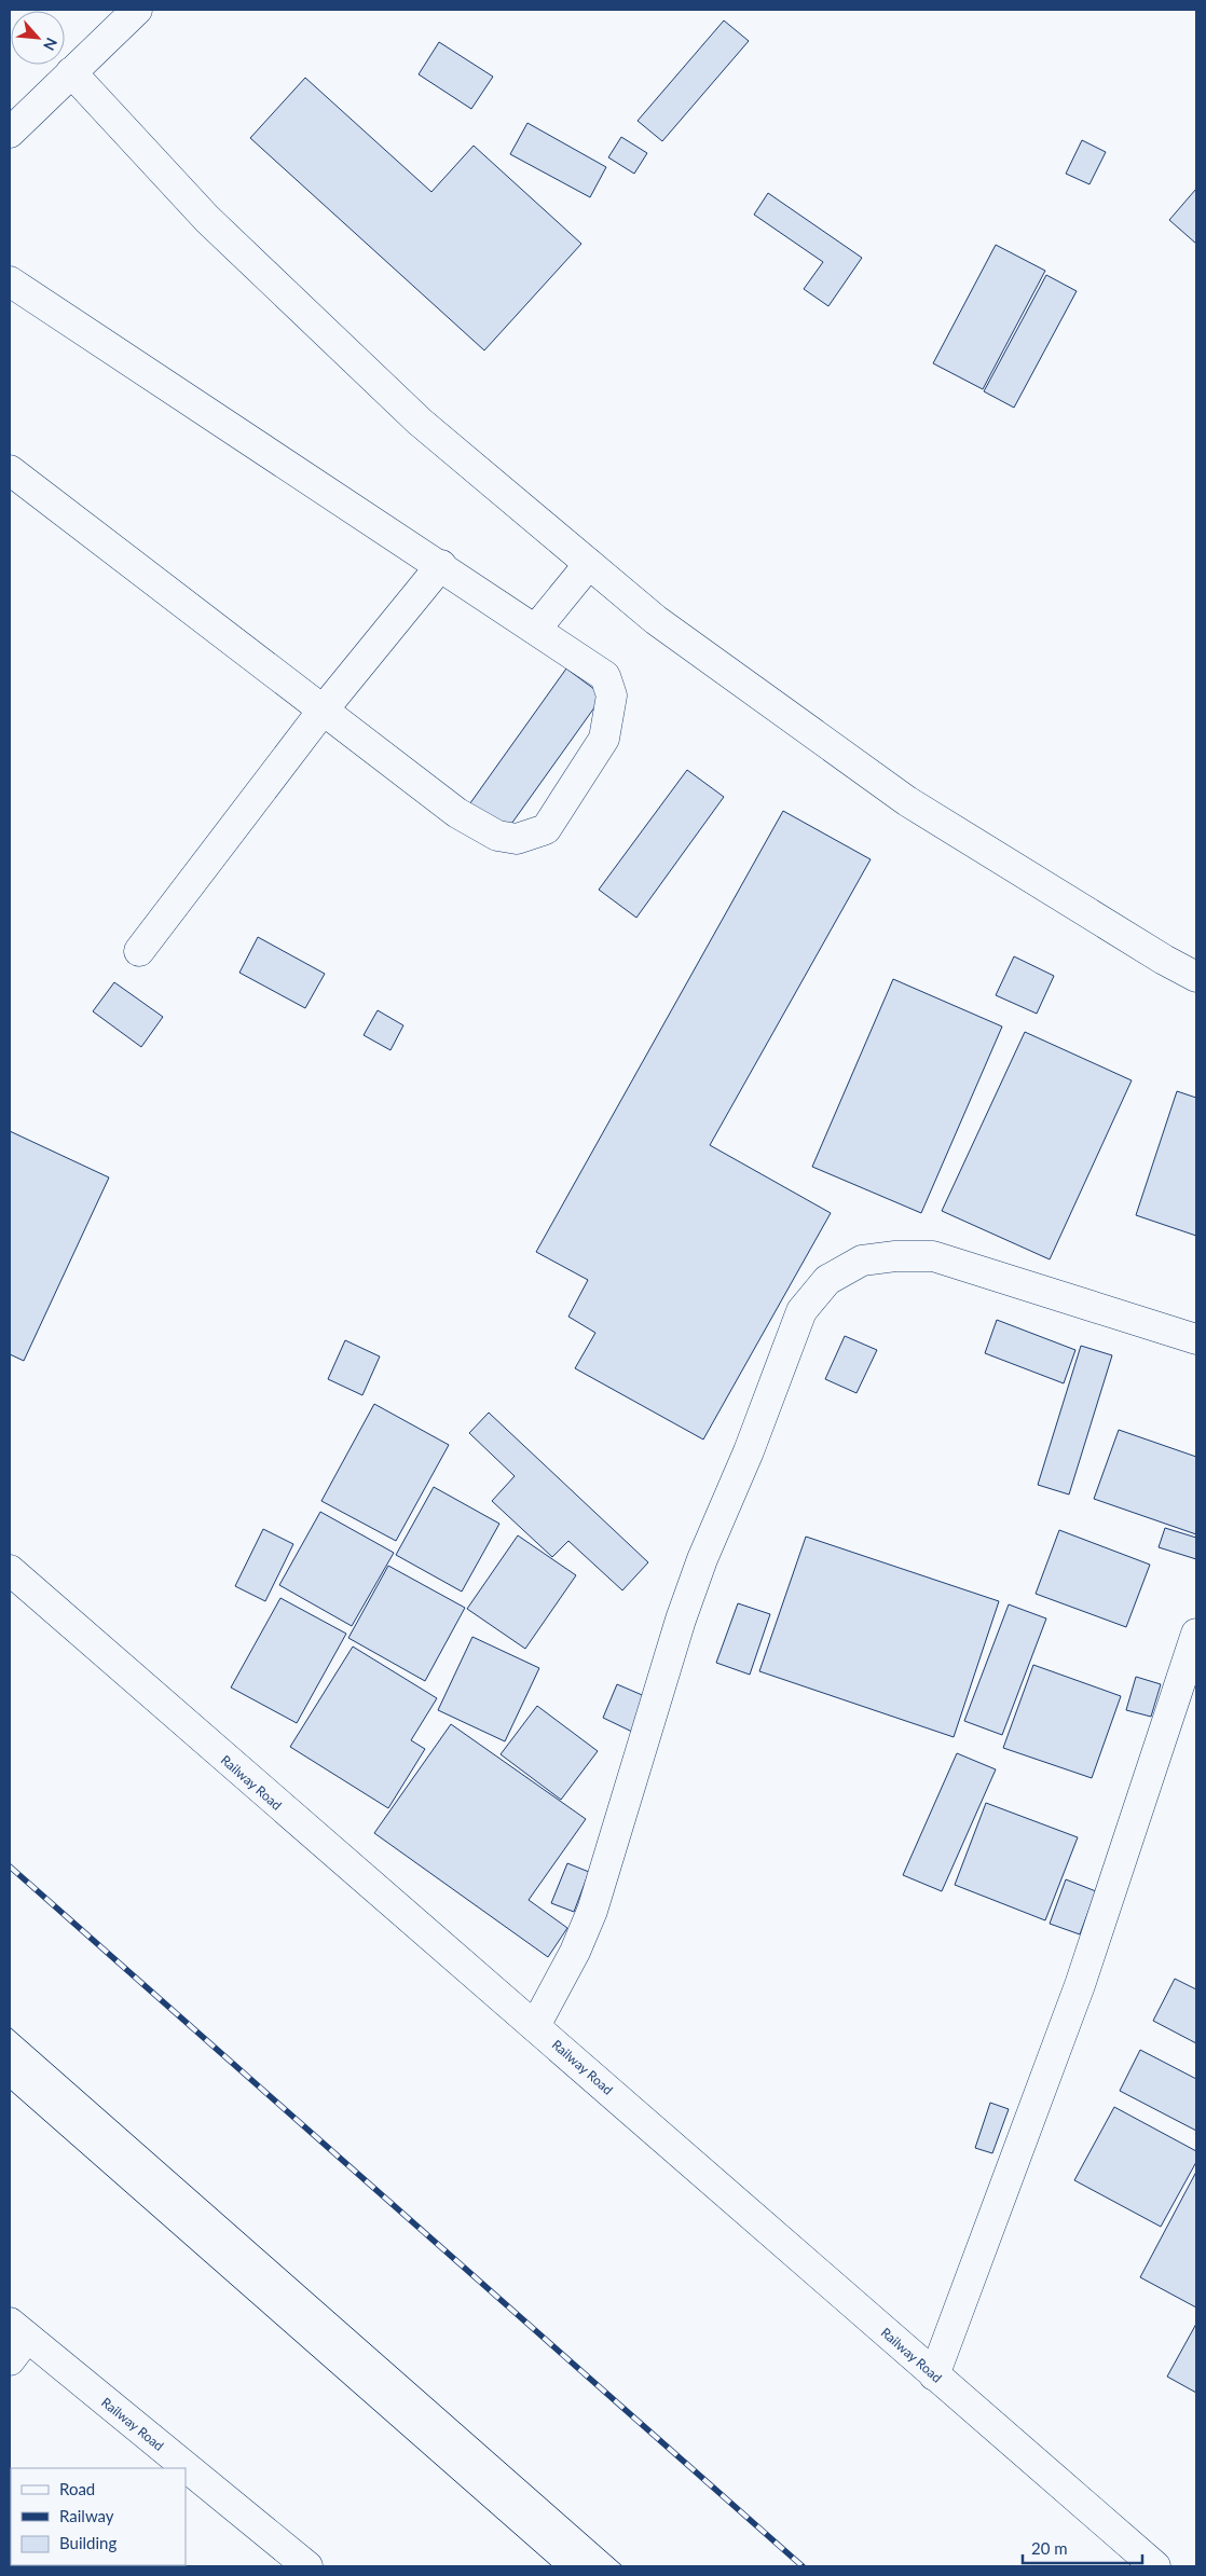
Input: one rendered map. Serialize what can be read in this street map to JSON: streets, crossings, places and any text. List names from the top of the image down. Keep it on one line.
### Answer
{"streets":{"street":["Railway Road"]},"legend":["Road","Railway","Building"],"scale_bar":"20 m","north":"bottom right"}
